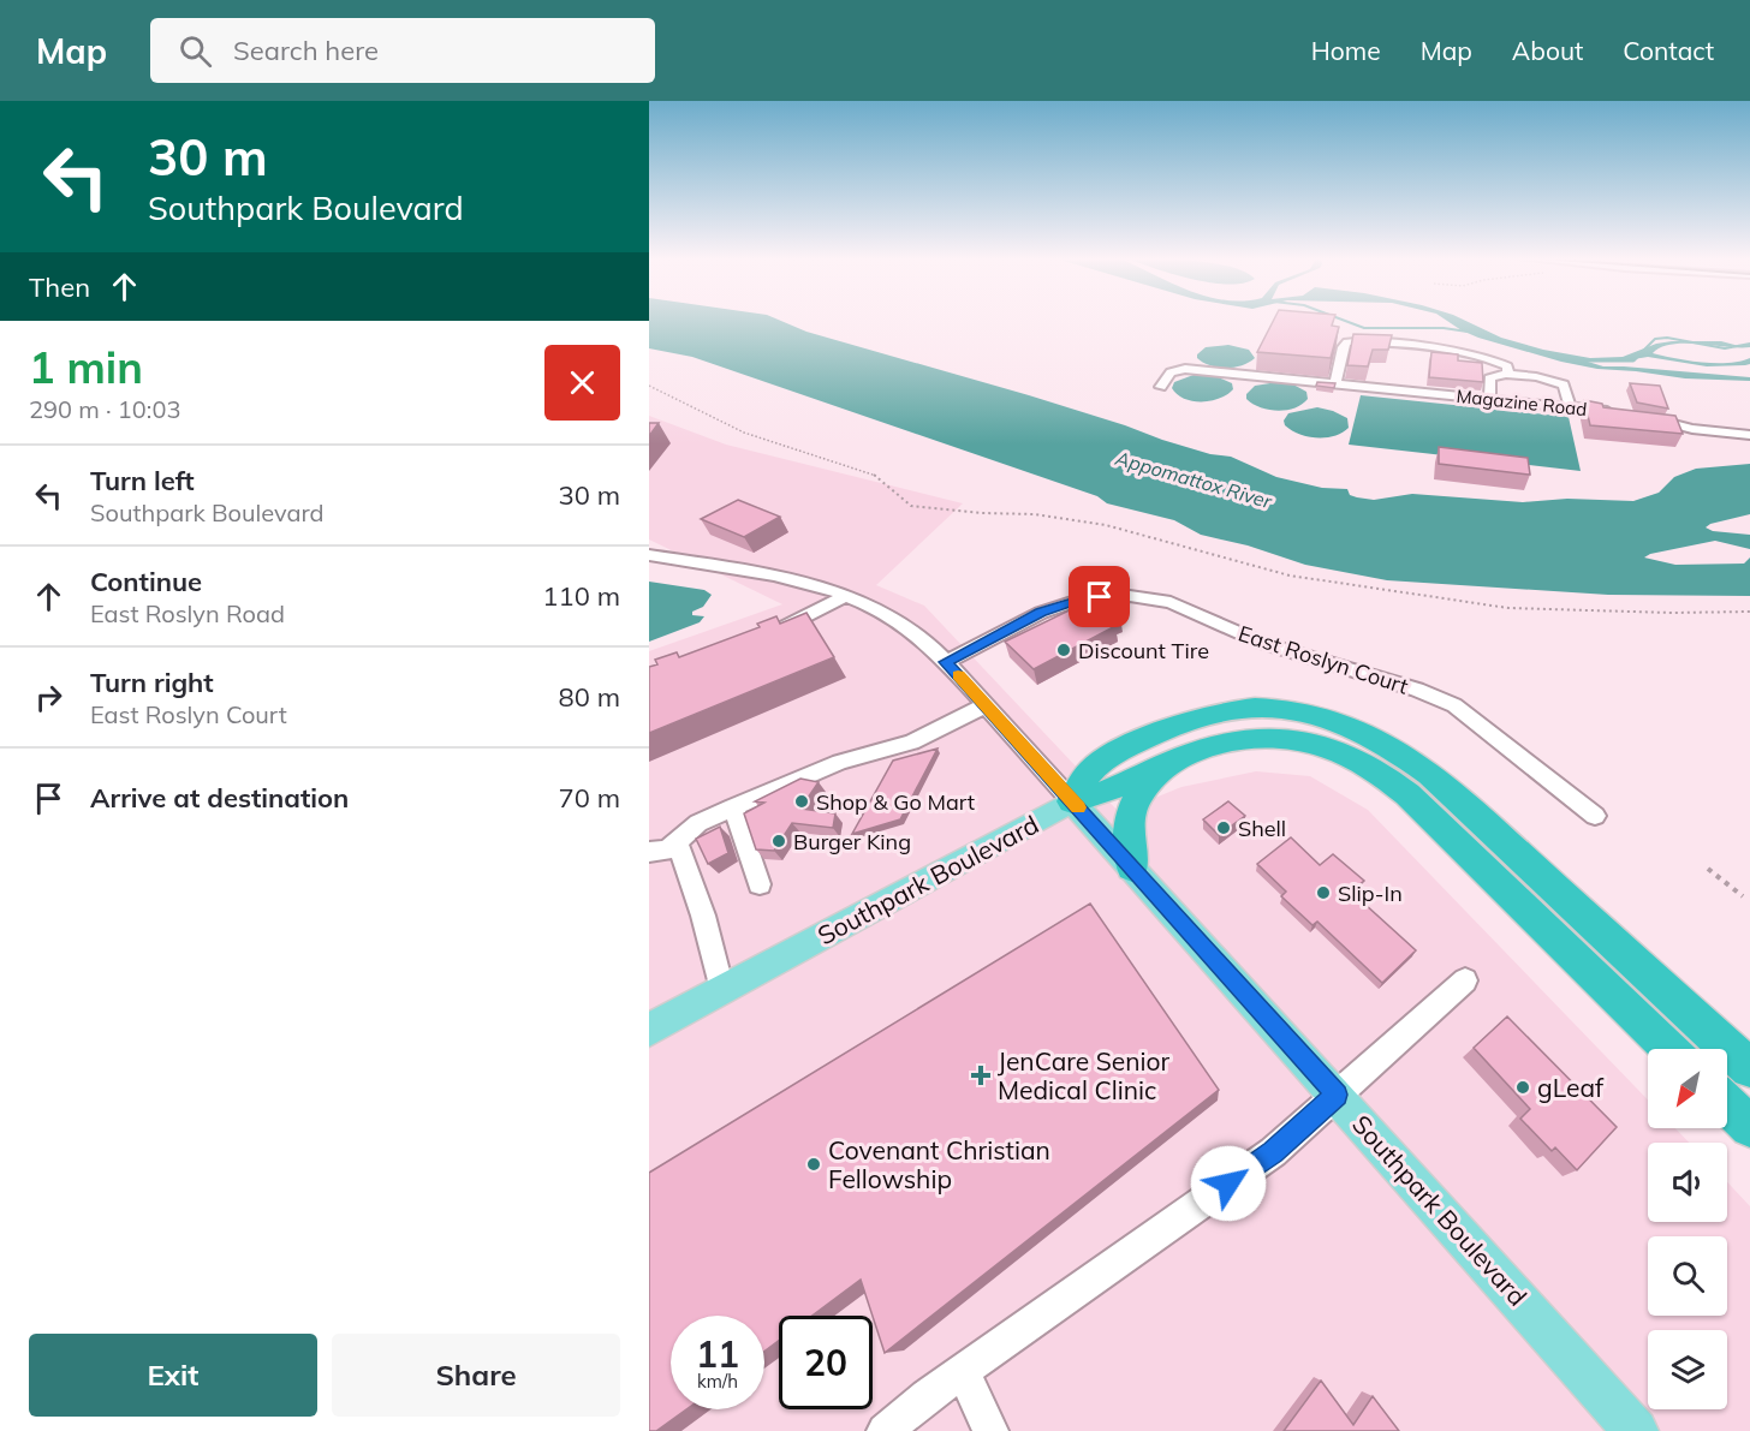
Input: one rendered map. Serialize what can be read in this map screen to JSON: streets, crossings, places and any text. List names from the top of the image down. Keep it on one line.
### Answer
{"streets":{"main road":["Southpark Boulevard"],"street":["Magazine Road","East Roslyn Court"]},"water":["Appomattox River"],"places":{"other":["Discount Tire","Shop & Go Mart","Shell","Burger King","Slip-In","gLeaf","Covenant Christian Fellowship"],"health":["JenCare Senior Medical Clinic"]},"north":"bottom left","page":{"header":"Map","search":"Search here","nav":["Home","Map","About","Contact"],"turn":["30 m","Southpark Boulevard"],"then":"Then","heading":["1 min","290 m · 10:03"],"list":[{"name":"Turn left","note":"Southpark Boulevard","value":"30 m"},{"name":"Continue","note":"East Roslyn Road","value":"110 m"},{"name":"Turn right","note":"East Roslyn Court","value":"80 m"},{"name":"Arrive at destination","value":"70 m"}],"speed":"11 km/h","limit":"20","buttons":["Exit","Share"]}}
